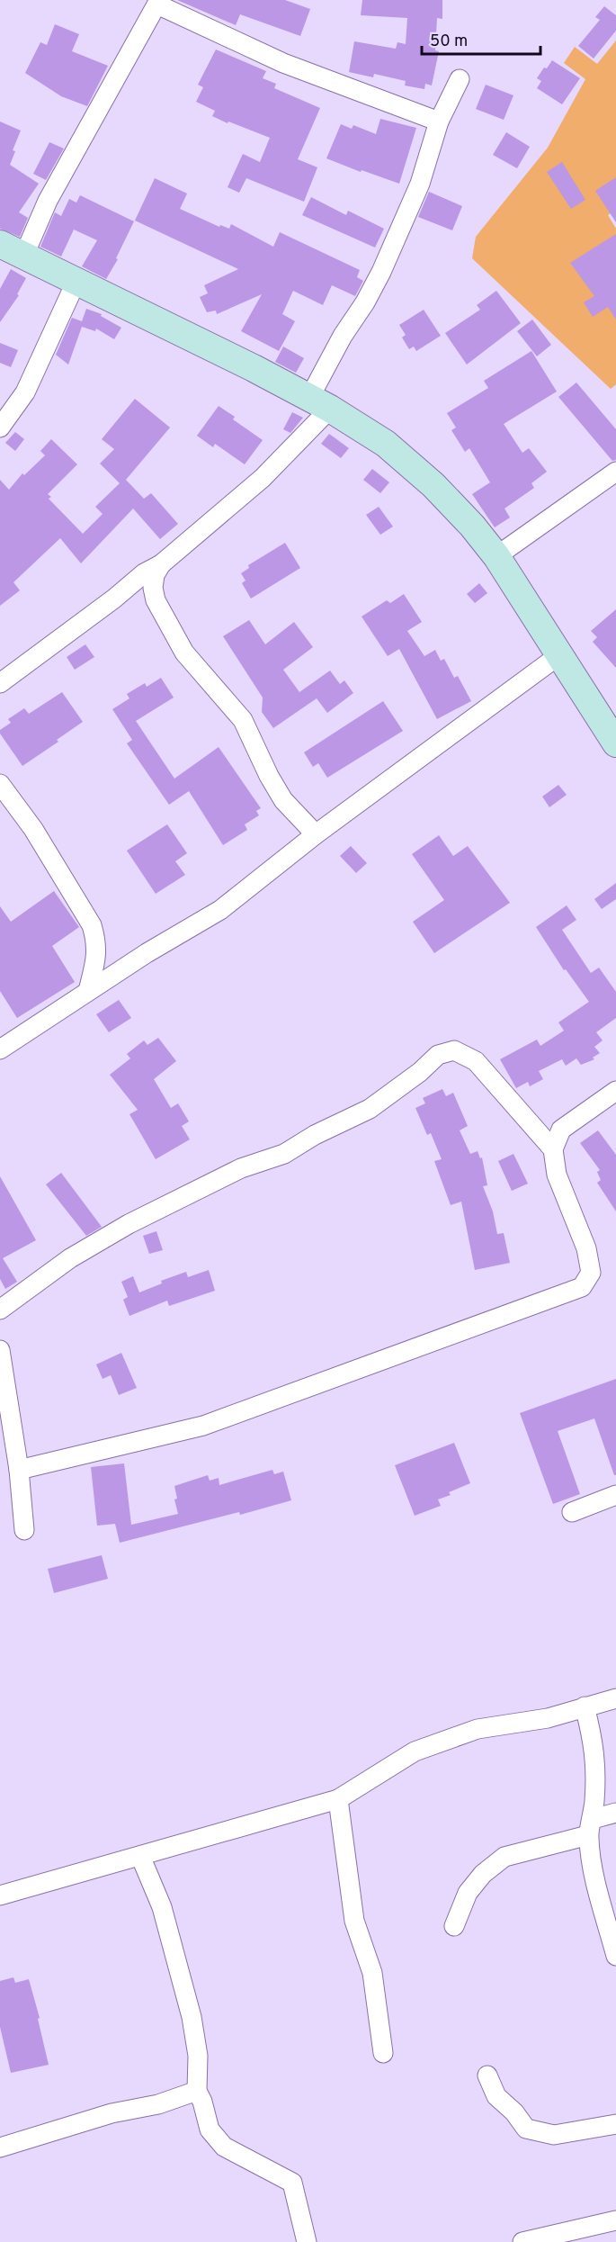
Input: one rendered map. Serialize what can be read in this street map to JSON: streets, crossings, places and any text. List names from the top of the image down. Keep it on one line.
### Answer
{"scale_bar":"50 m"}
